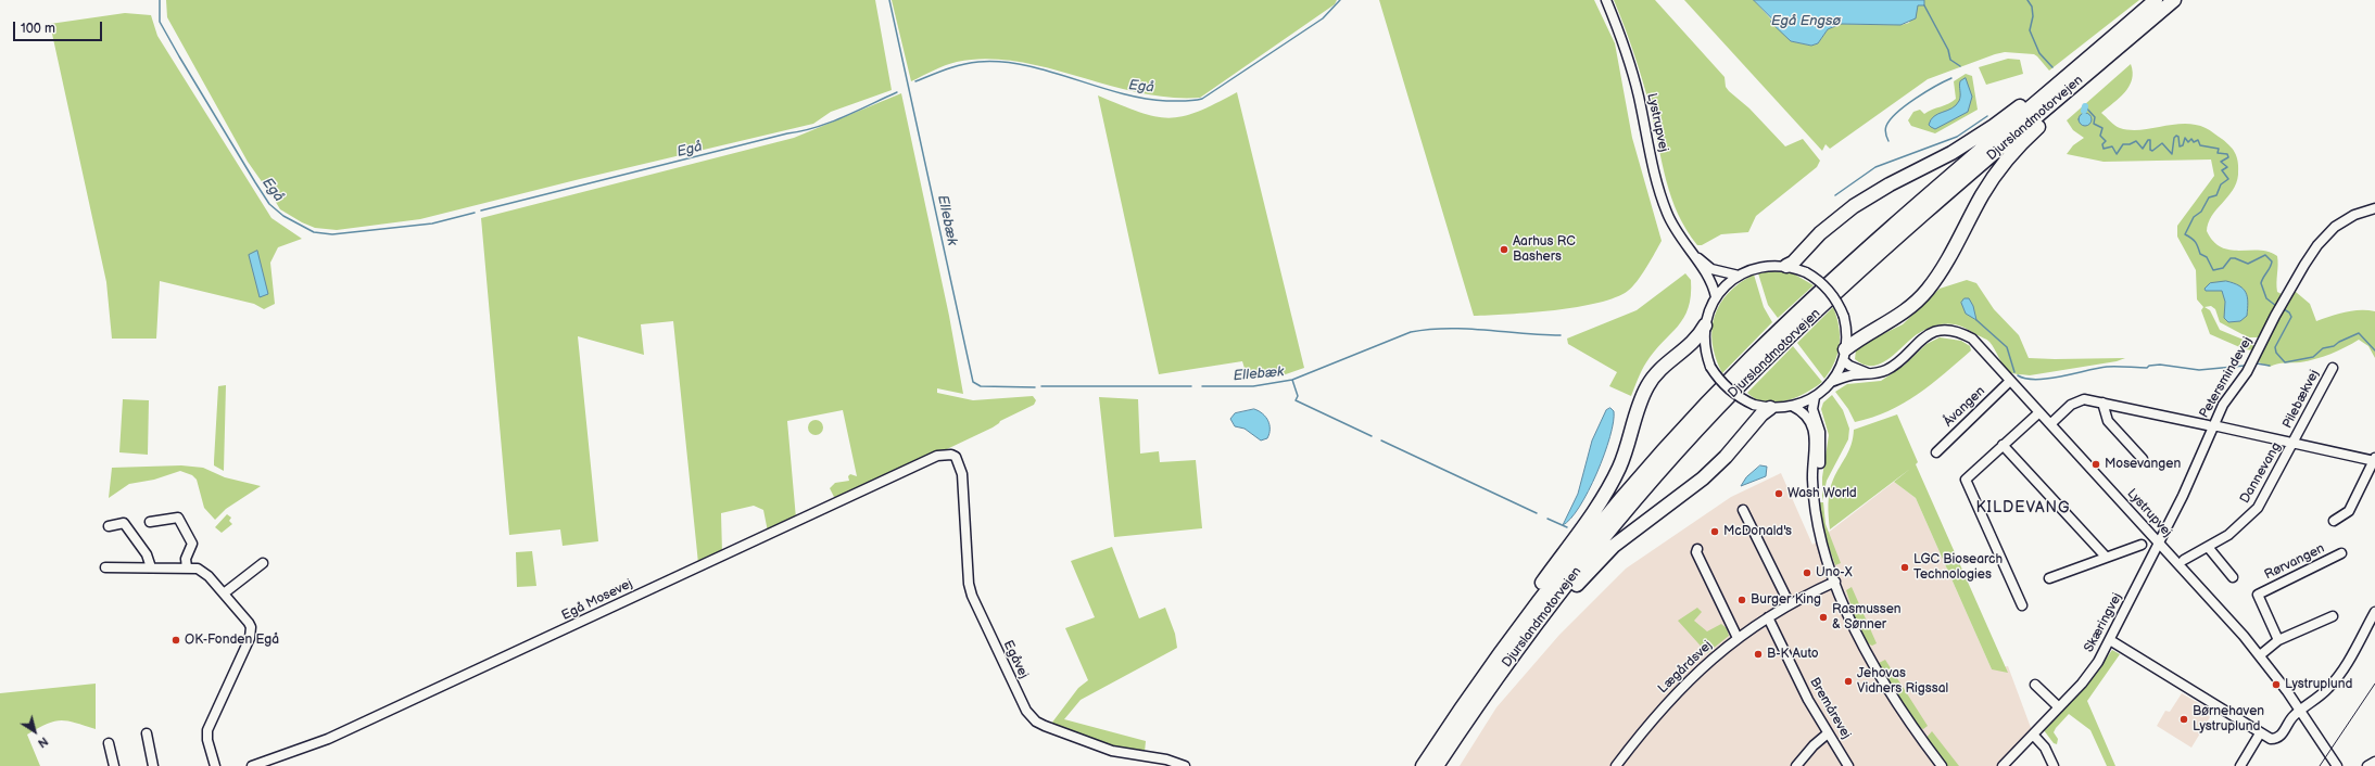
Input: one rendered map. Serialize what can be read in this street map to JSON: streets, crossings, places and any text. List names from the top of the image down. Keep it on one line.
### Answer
{"streets":{"highway":["Djurslandmotorvejen"],"street":["Lystrupvej","Petersmindevej","Pilebækvej","Åvangen","Dannevang","Rørvangen","Egå Mosevej","Skæringvej","Egåvej","Lægårdsvej","Bremårevej"]},"crossings":[["Lystrupvej","Petersmindevej"],["Lystrupvej","Åvangen"],["Lystrupvej","Skæringvej"],["Petersmindevej","Skæringvej"],["Pilebækvej","Dannevang"],["Egå Mosevej","Egåvej"],["Lægårdsvej","Bremårevej"]],"districts":["KILDEVANG"],"water":["Egå Engsø","Egå","Ellebæk"],"places":["Aarhus RC Bashers","Mosevangen","Wash World","McDonald's","LGC Biosearch Technologies","Uno-X","Burger King","Rasmussen & Sønner","OK-Fonden Egå","B-K Auto","Jehovas Vidners Rigssal","Lystruplund","Børnehaven Lystruplund"],"scale_bar":"100 m","north":"bottom right"}
